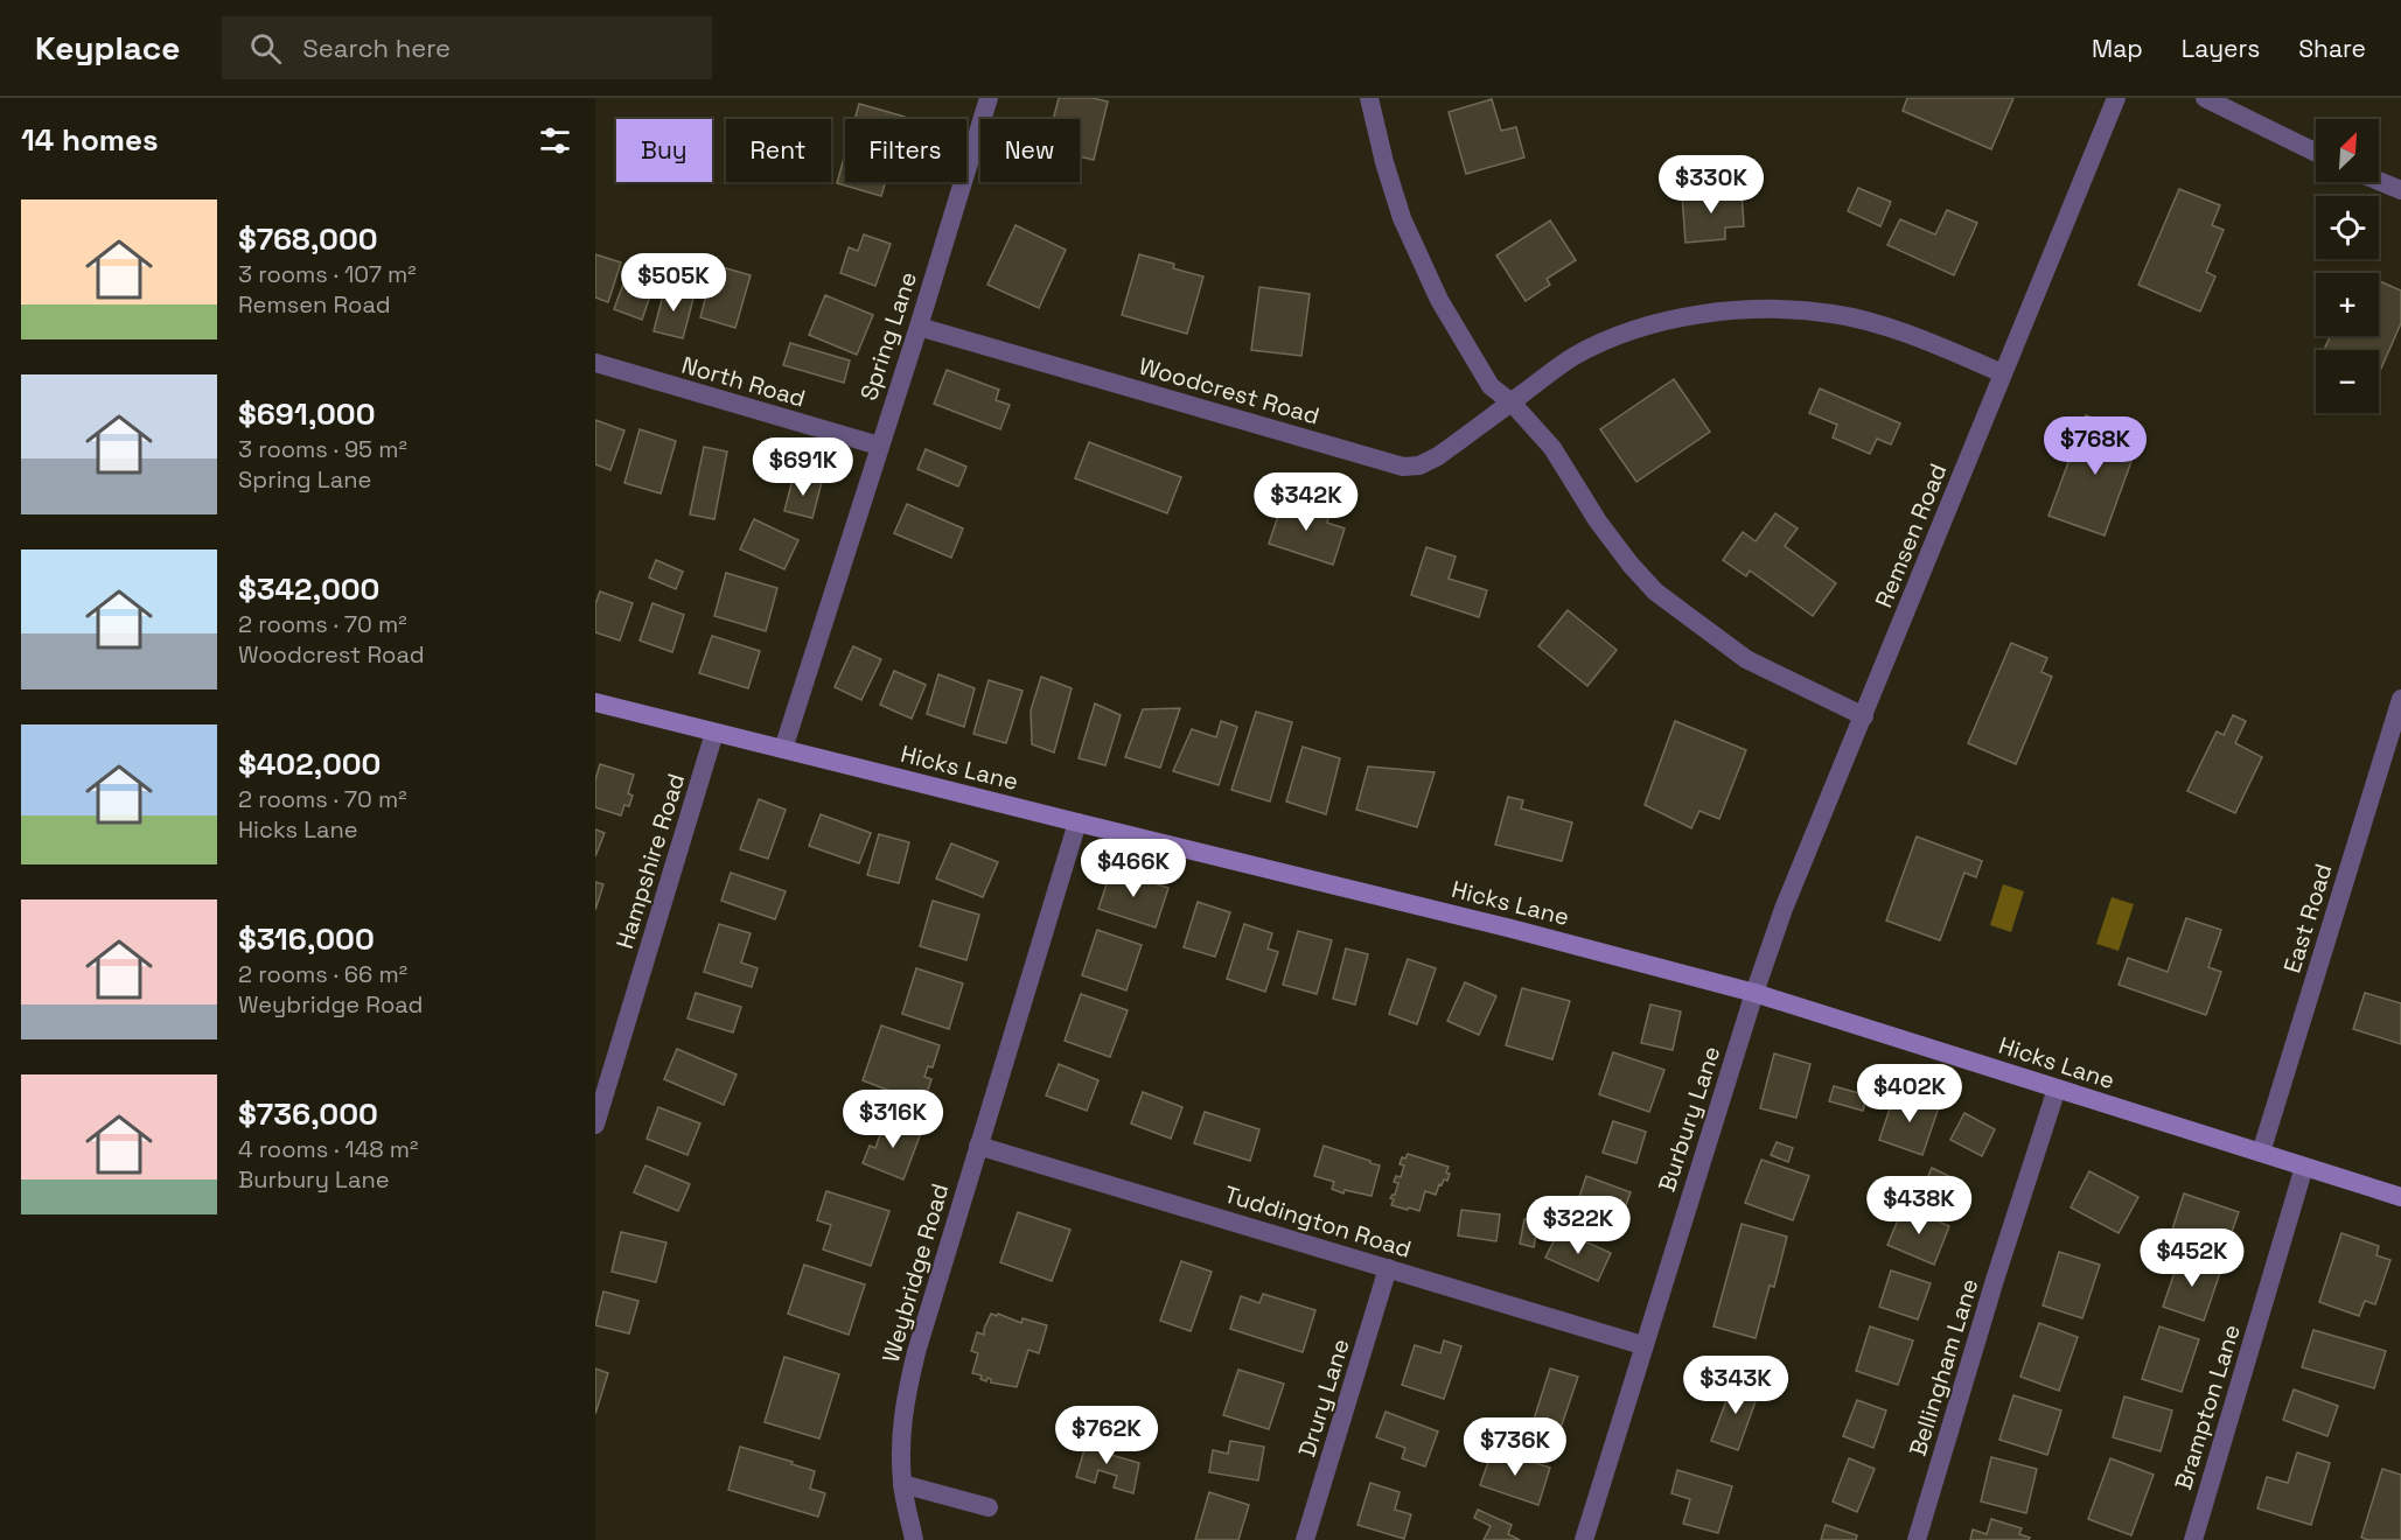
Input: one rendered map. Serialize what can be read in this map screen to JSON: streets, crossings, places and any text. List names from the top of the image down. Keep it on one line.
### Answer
{"streets":{"main road":["Hicks Lane"],"street":["Spring Lane","North Road","Woodcrest Road","Remsen Road","Hampshire Road","East Road","Burbury Lane","Tuddington Road","Weybridge Road","Bellingham Lane","Drury Lane","Brampton Lane"]},"crossings":[["Spring Lane","North Road"],["Spring Lane","Woodcrest Road"],["Spring Lane","Hicks Lane"],["Woodcrest Road","Remsen Road"],["Remsen Road","Hicks Lane"],["Remsen Road","Burbury Lane"],["Hicks Lane","Hampshire Road"],["Hicks Lane","East Road"],["Hicks Lane","Burbury Lane"],["Hicks Lane","Weybridge Road"],["Hicks Lane","Bellingham Lane"],["Hicks Lane","Brampton Lane"],["Burbury Lane","Tuddington Road"],["Tuddington Road","Weybridge Road"],["Tuddington Road","Drury Lane"]],"north":"top right","page":{"header":"Keyplace","search":"Search here","nav":["Map","Layers","Share"],"heading":"14 homes","map_buttons":["+","−"],"chip":["Buy","Rent","Filters","New"],"price":["$330K","$505K","$768K","$691K","$342K","$466K","$402K","$316K","$438K","$322K","$452K","$343K","$762K","$736K"],"list":[{"name":"$768,000","note":"3 rooms · 107 m² · Remsen Road"},{"name":"$691,000","note":"3 rooms · 95 m² · Spring Lane"},{"name":"$342,000","note":"2 rooms · 70 m² · Woodcrest Road"},{"name":"$402,000","note":"2 rooms · 70 m² · Hicks Lane"},{"name":"$316,000","note":"2 rooms · 66 m² · Weybridge Road"},{"name":"$736,000","note":"4 rooms · 148 m² · Burbury Lane"}]}}
